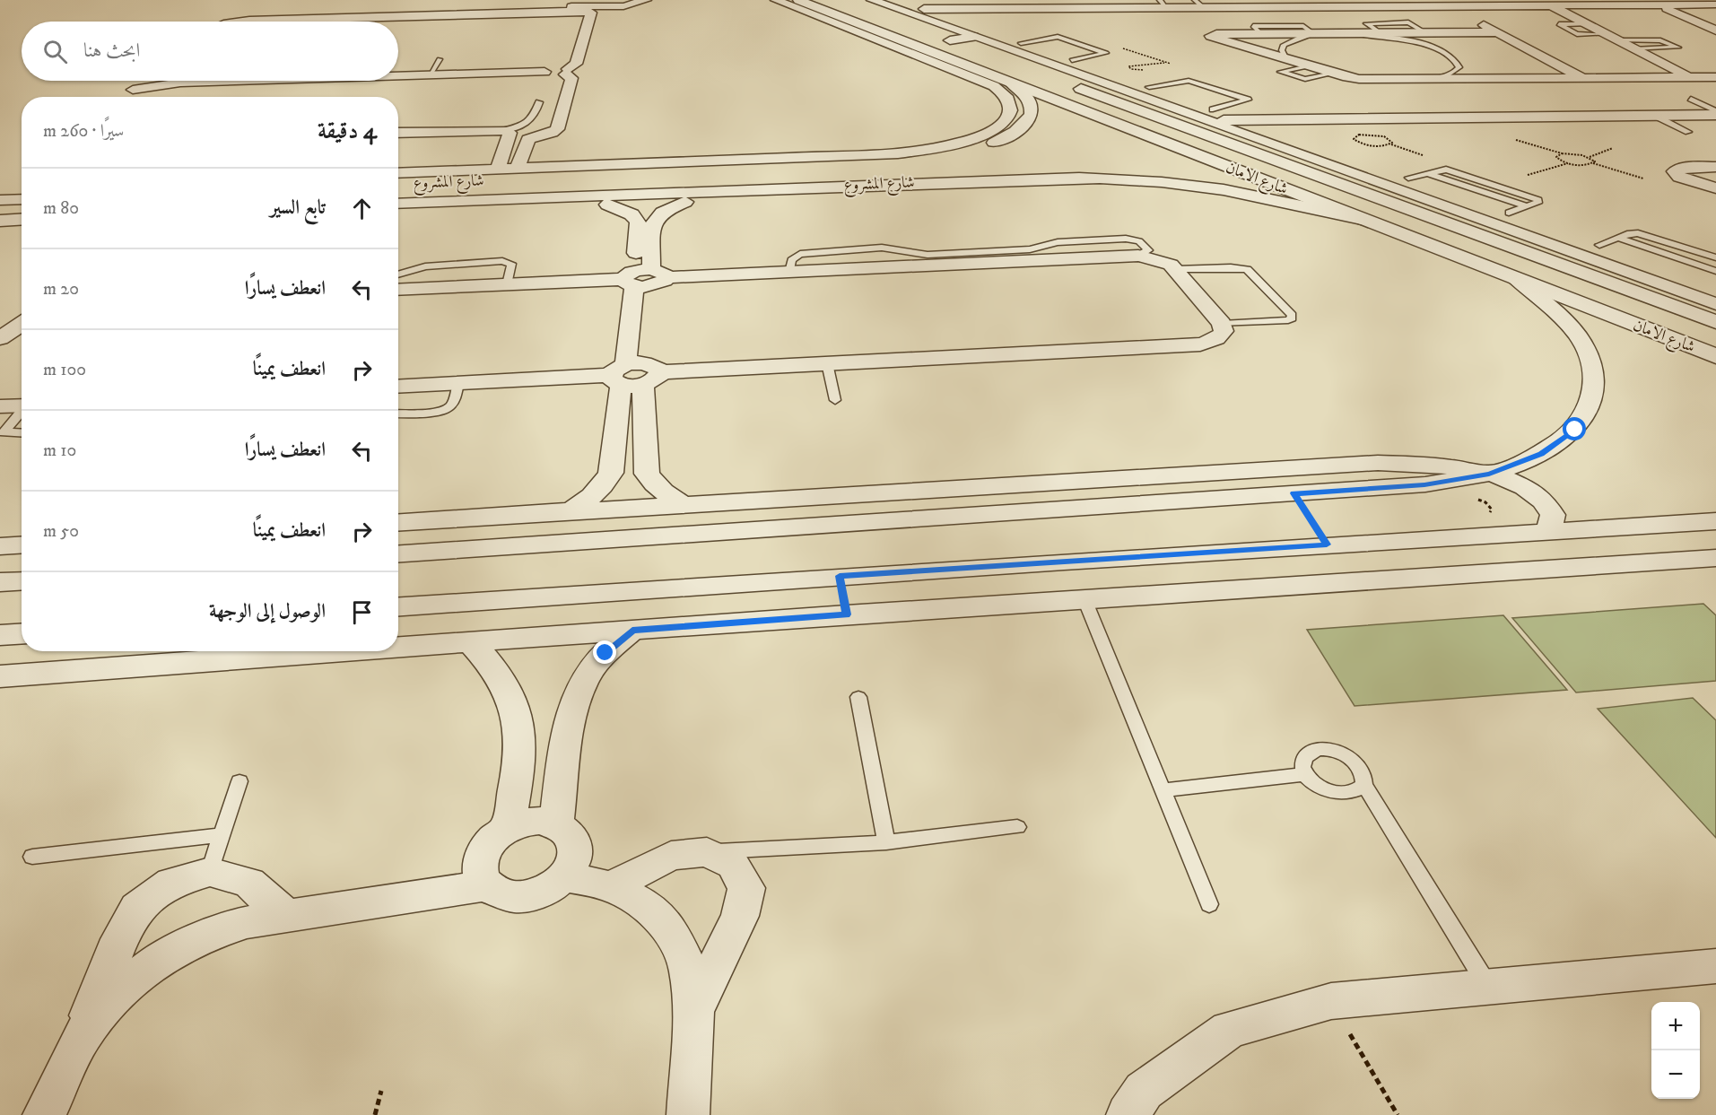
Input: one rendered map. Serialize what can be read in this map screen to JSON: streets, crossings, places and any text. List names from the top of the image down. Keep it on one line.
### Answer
{"streets":{"street":["شارع الامان","شارع المشروع"]},"crossings":[["شارع الامان","شارع المشروع"]],"page":{"search":"ابحث هنا","heading":["4 دقيقة","سيرًا · 260 m"],"list":[["تابع السير","80 m"],["انعطف يسارًا","20 m"],["انعطف يمينًا","100 m"],["انعطف يسارًا","10 m"],["انعطف يمينًا","50 m"],"الوصول إلى الوجهة"],"map_buttons":["+","−"]}}
